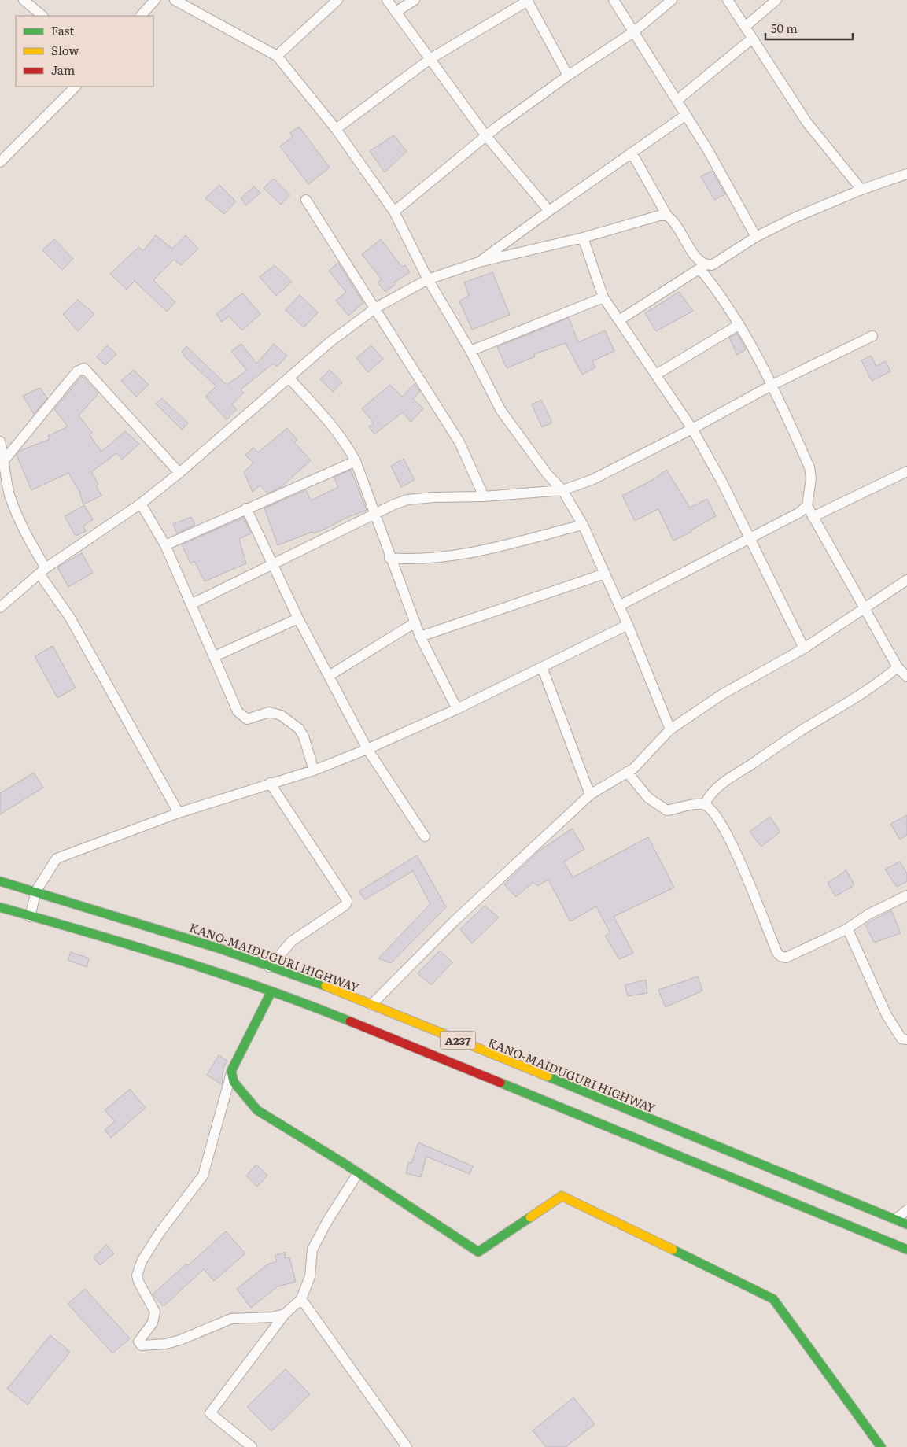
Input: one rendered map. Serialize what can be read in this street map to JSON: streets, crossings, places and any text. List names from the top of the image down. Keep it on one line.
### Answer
{"streets":{"main road":["KANO-MAIDUGURI HIGHWAY","A237"]},"legend":["Fast","Slow","Jam"],"scale_bar":"50 m"}
